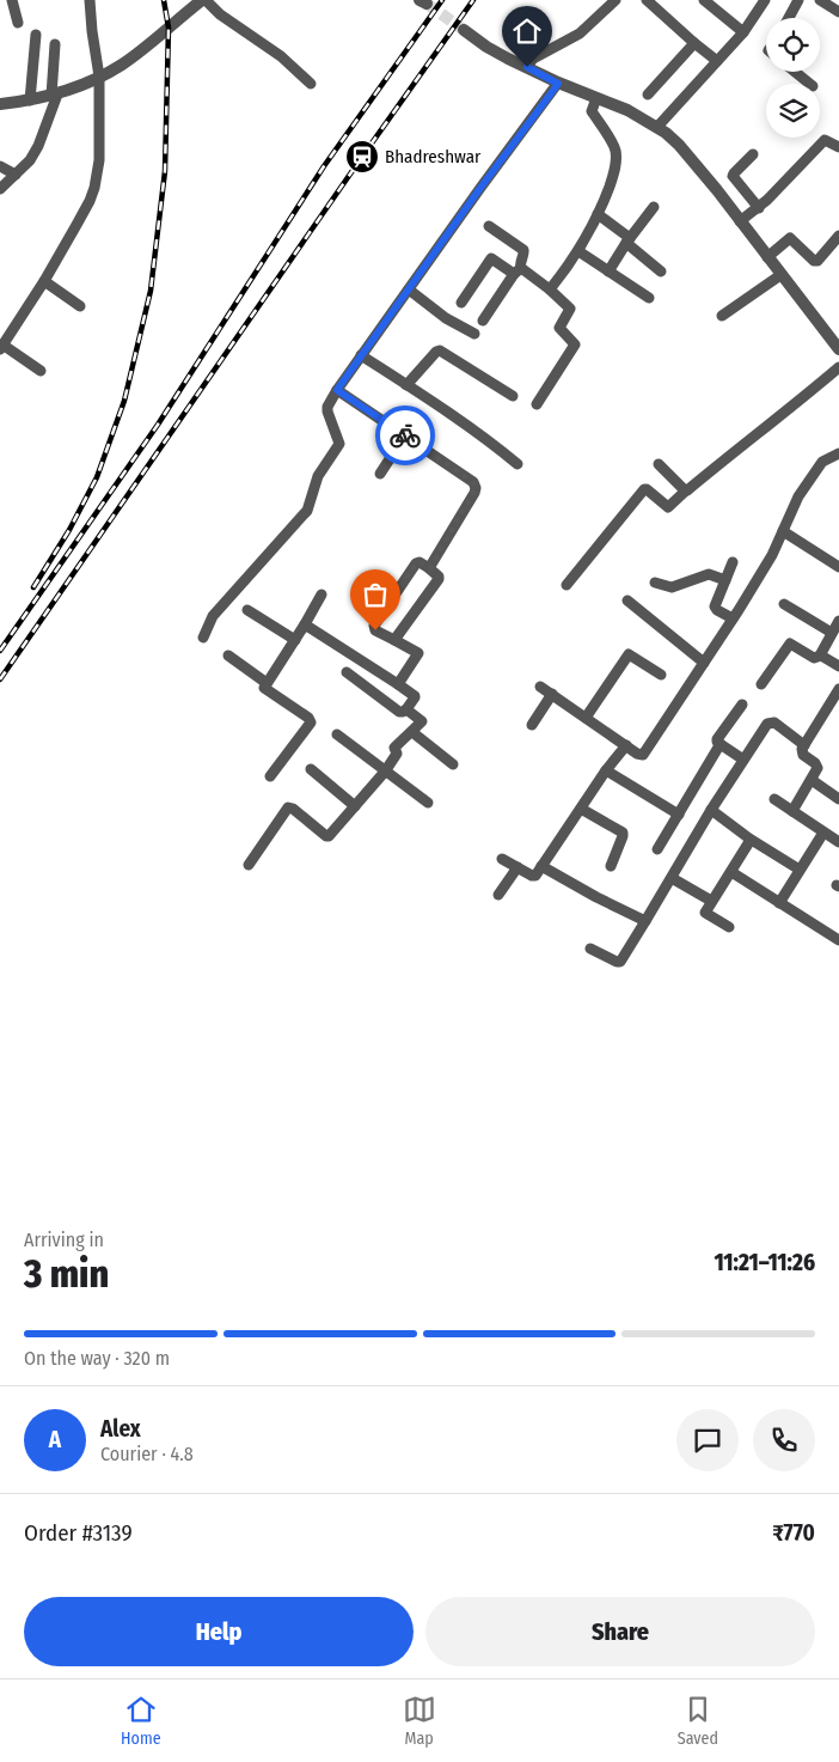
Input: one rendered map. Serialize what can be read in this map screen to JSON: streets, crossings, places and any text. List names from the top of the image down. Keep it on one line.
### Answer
{"places":{"station":["Bhadreshwar"]},"page":{"heading":["3 min","Arriving in","11:21–11:26"],"panel":["Alex","Courier · 4.8","Order #3139","₹770"],"bar":"On the way · 320 m","round":"A","buttons":["Help","Share"],"tabs":["Home","Map","Saved"]}}
